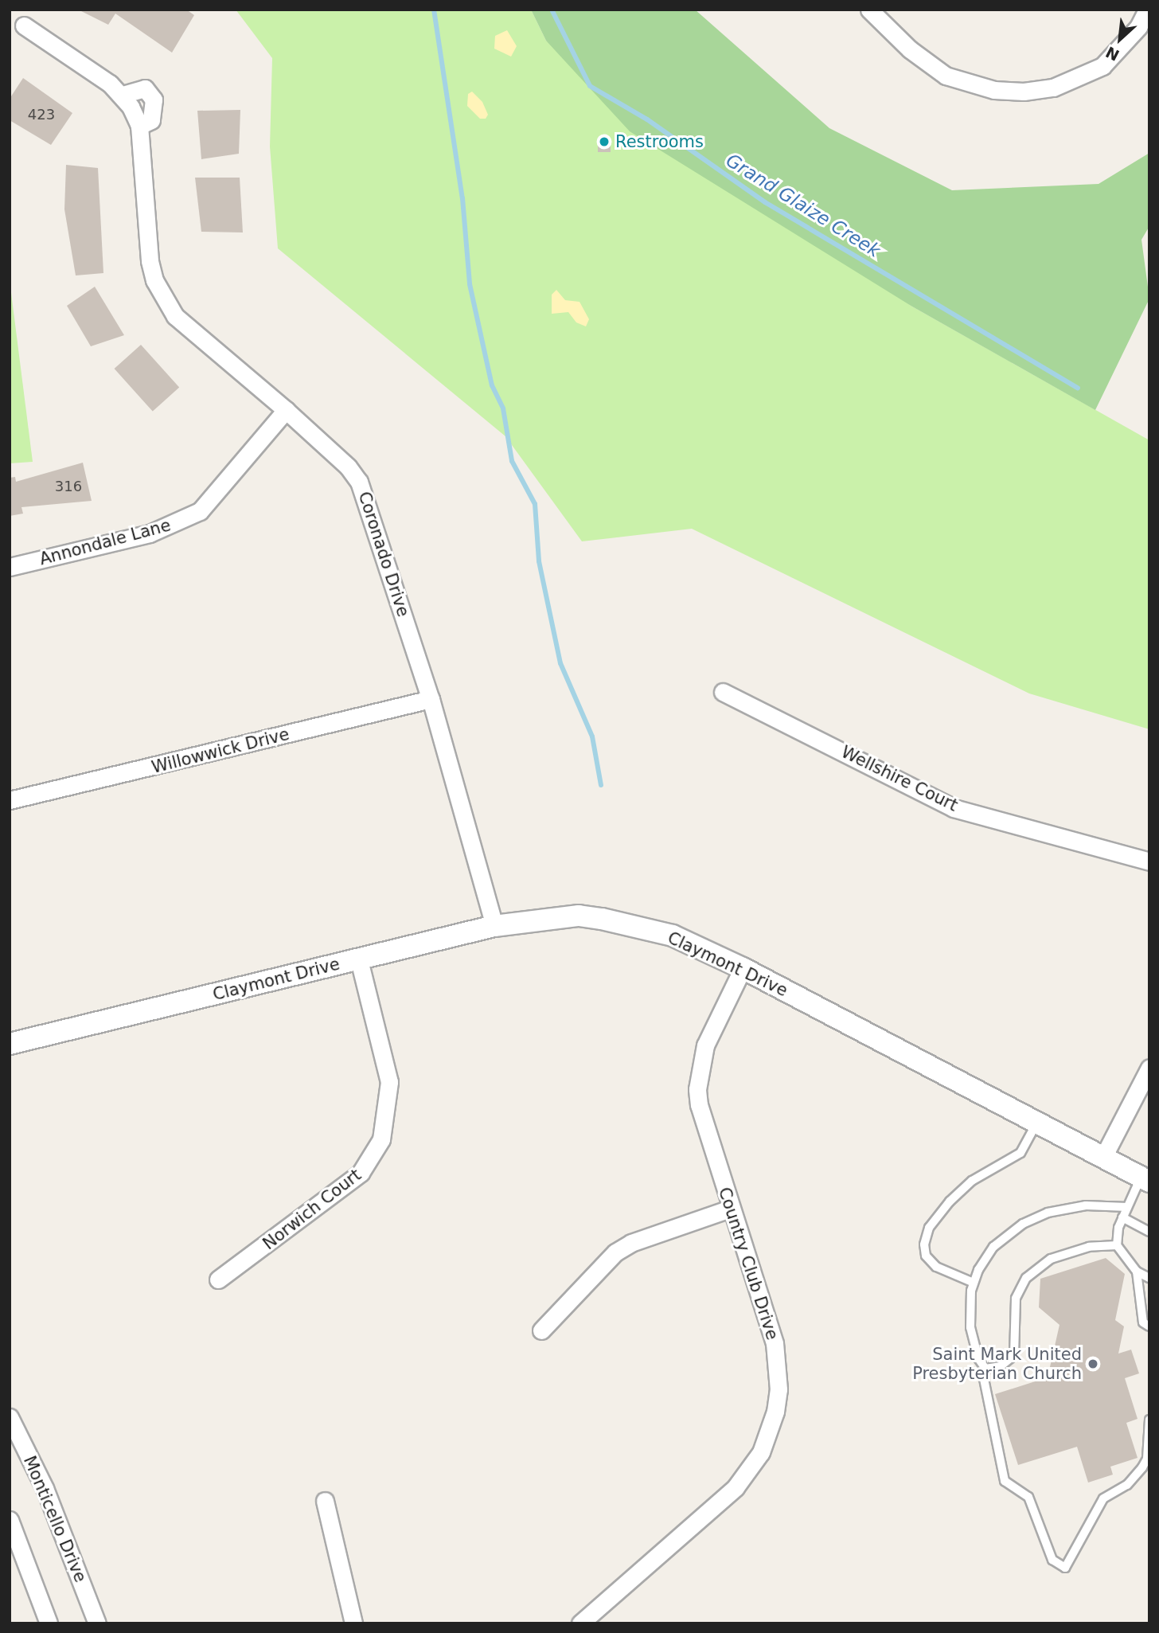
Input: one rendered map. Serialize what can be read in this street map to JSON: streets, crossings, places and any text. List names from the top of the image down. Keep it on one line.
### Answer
{"streets":{"street":["Annondale Lane","Coronado Drive","Willowwick Drive","Wellshire Court","Claymont Drive","Norwich Court","Country Club Drive","Monticello Drive"]},"crossings":[["Annondale Lane","Coronado Drive"],["Coronado Drive","Willowwick Drive"],["Coronado Drive","Claymont Drive"],["Claymont Drive","Norwich Court"],["Claymont Drive","Country Club Drive"]],"water":["Grand Glaize Creek"],"places":["Restrooms","Saint Mark United Presbyterian Church"],"house_numbers":["423","316"],"north":"bottom left"}
